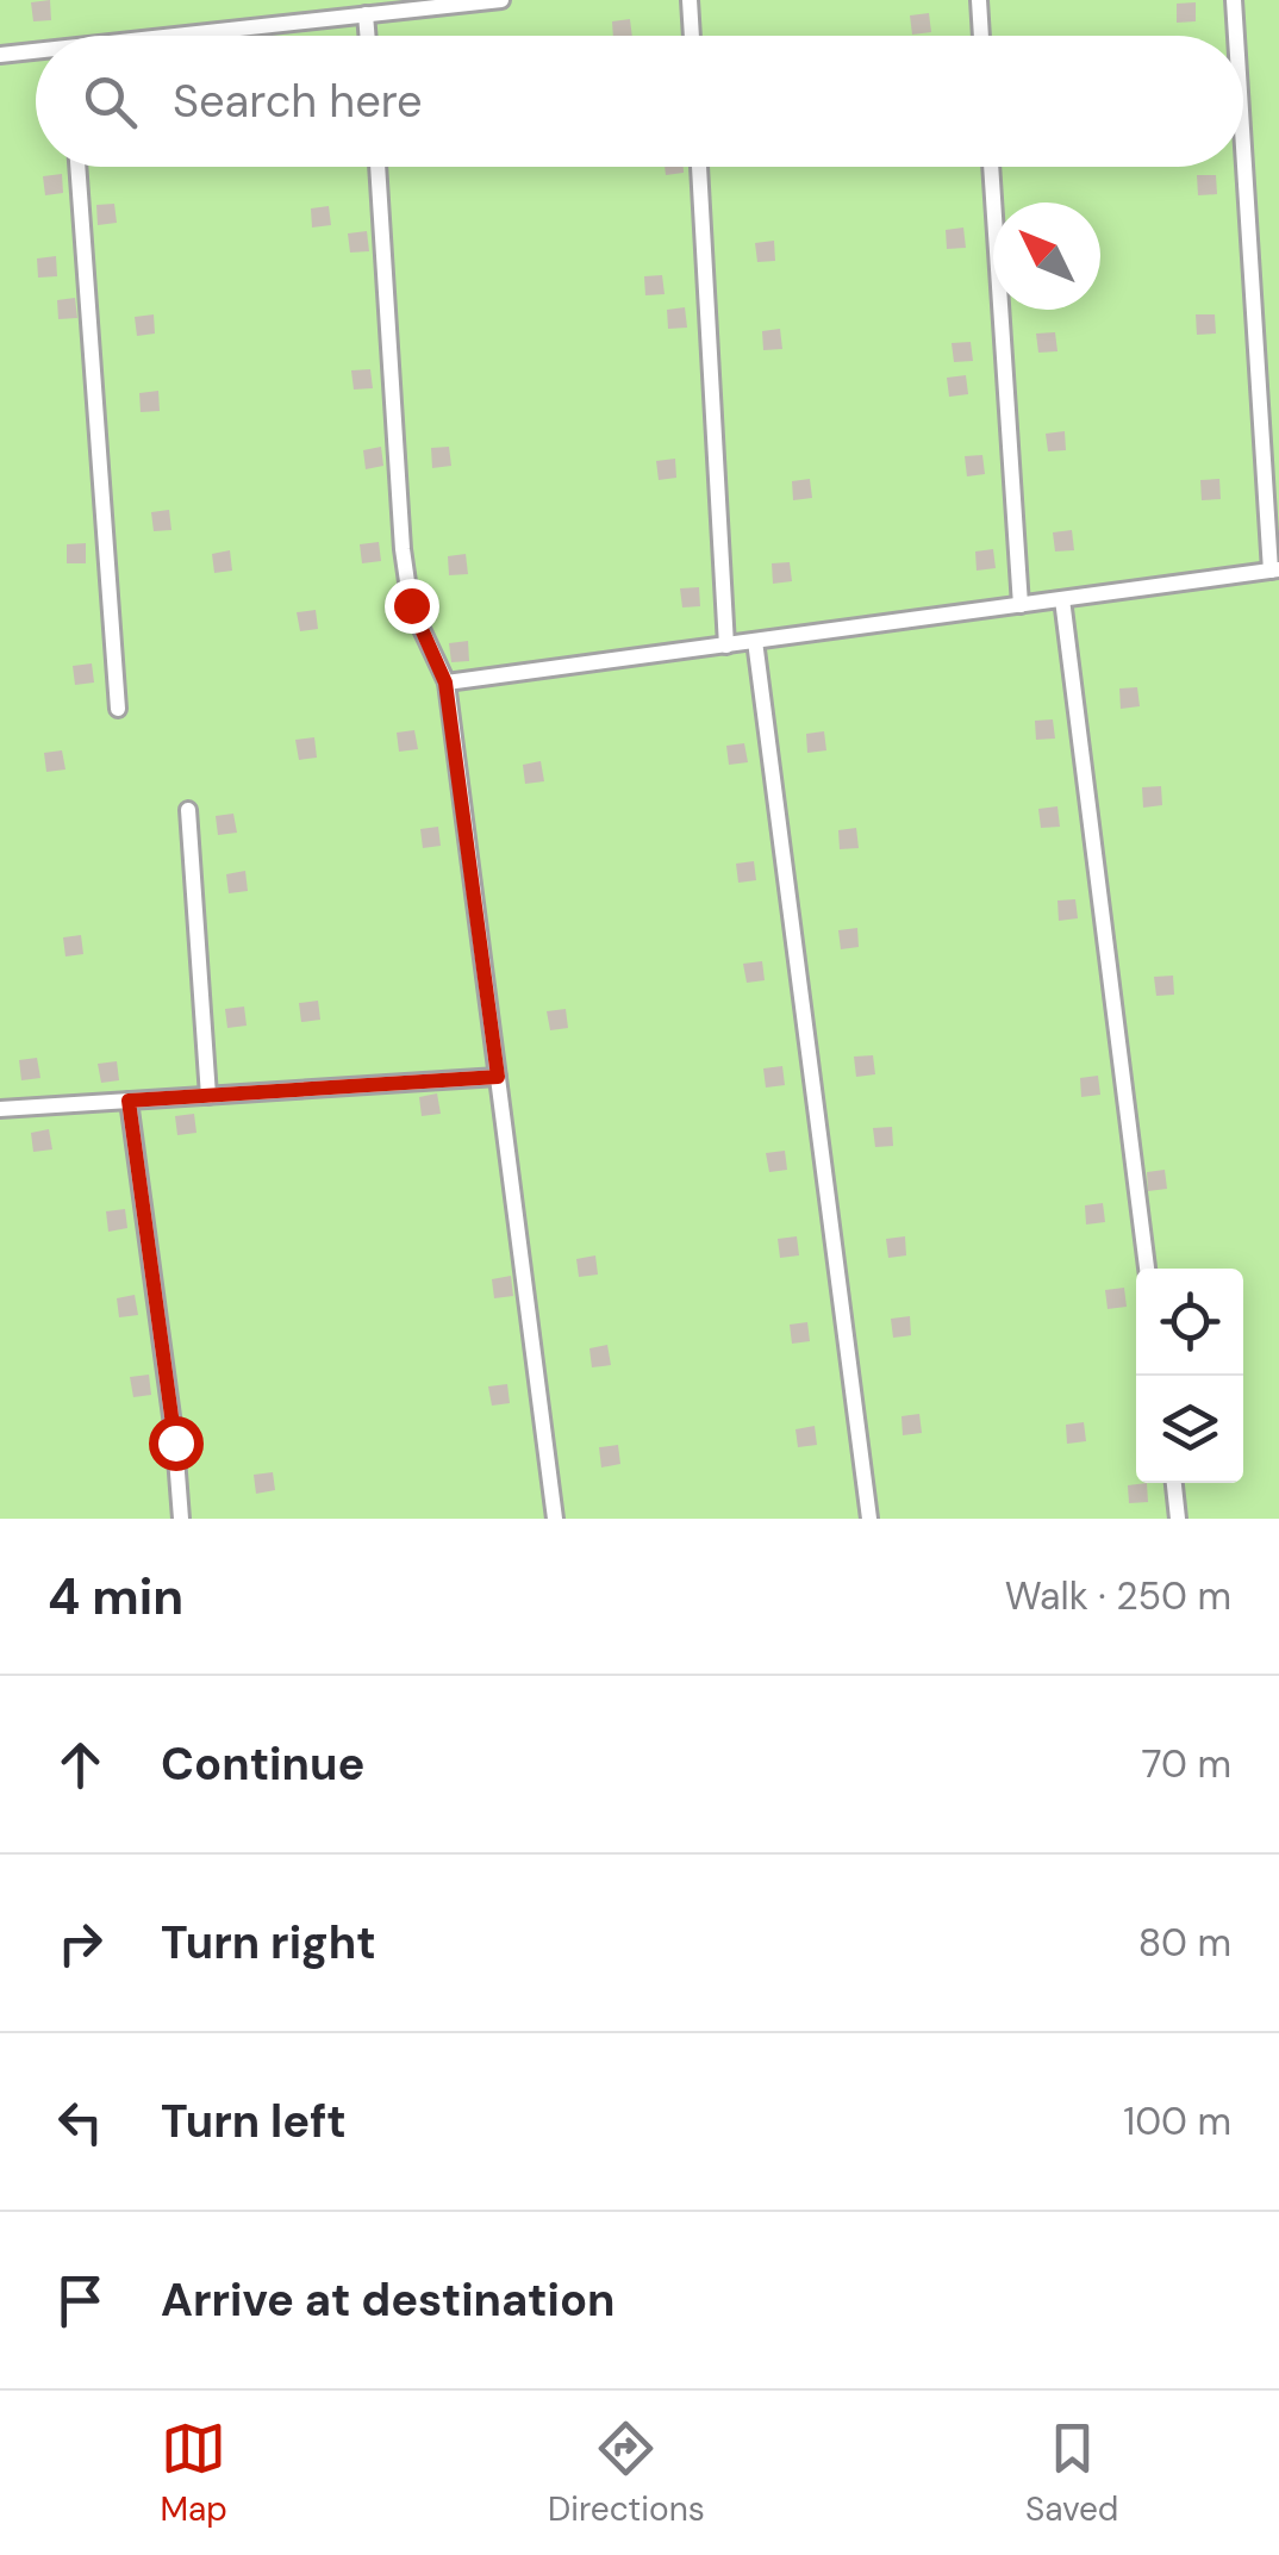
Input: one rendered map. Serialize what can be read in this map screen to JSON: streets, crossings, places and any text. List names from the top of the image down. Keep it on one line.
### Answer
{"north":"top left","page":{"search":"Search here","heading":["4 min","Walk · 250 m"],"list":[["Continue","70 m"],["Turn right","80 m"],["Turn left","100 m"],"Arrive at destination"],"nav":["Map","Directions","Saved"]}}
